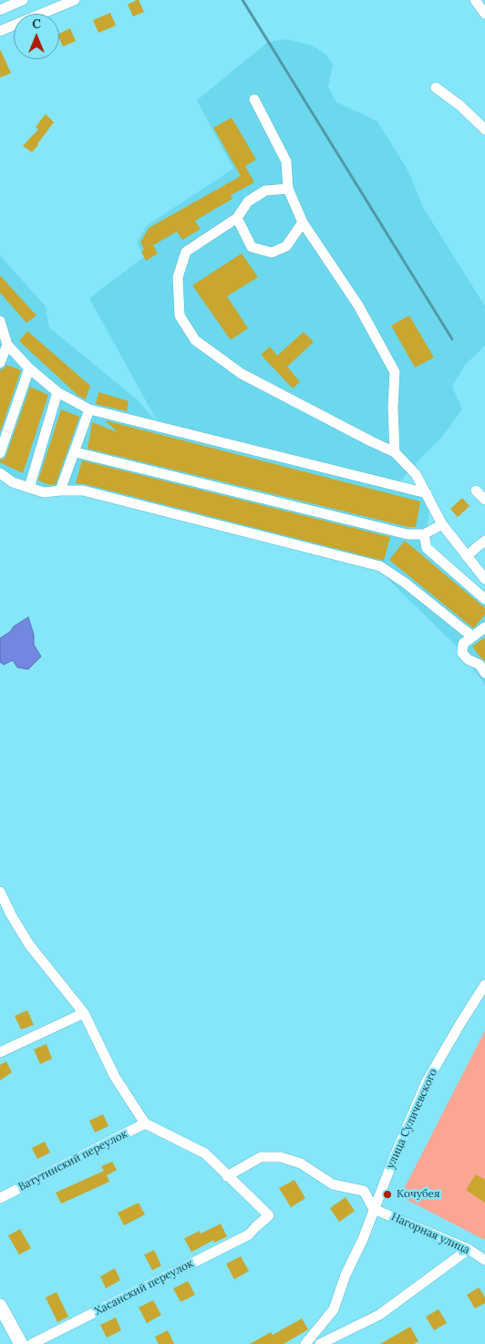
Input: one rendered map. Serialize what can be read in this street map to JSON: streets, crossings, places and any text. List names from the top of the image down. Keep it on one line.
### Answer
{"streets":{"street":["улица Суличевского","Ватутинский переулок","Нагорная улица","Хасанский переулок"]},"crossings":[["улица Суличевского","Нагорная улица"]],"places":["Кочубея"],"north":"top"}
